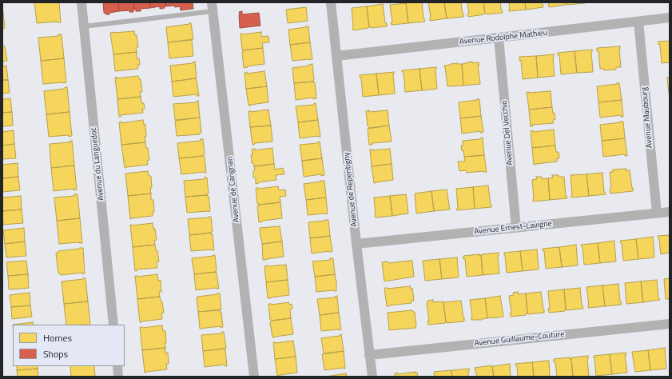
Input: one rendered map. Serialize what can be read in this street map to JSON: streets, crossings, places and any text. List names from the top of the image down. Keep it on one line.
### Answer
{"streets":{"street":["Avenue Rodolphe Mathieu","Avenue Maubourg","Avenue Del Vecchio","Avenue du Languedoc","Avenue de Carignan","Avenue de Repentigny","Avenue Ernest-Lavigne","Avenue Guillaume-Couture"]},"crossings":[["Avenue Rodolphe Mathieu","Avenue Maubourg"],["Avenue Rodolphe Mathieu","Avenue Del Vecchio"],["Avenue Rodolphe Mathieu","Avenue de Repentigny"],["Avenue Maubourg","Avenue Ernest-Lavigne"],["Avenue Del Vecchio","Avenue Ernest-Lavigne"],["Avenue de Repentigny","Avenue Ernest-Lavigne"],["Avenue de Repentigny","Avenue Guillaume-Couture"]],"legend":["Homes","Shops"]}
